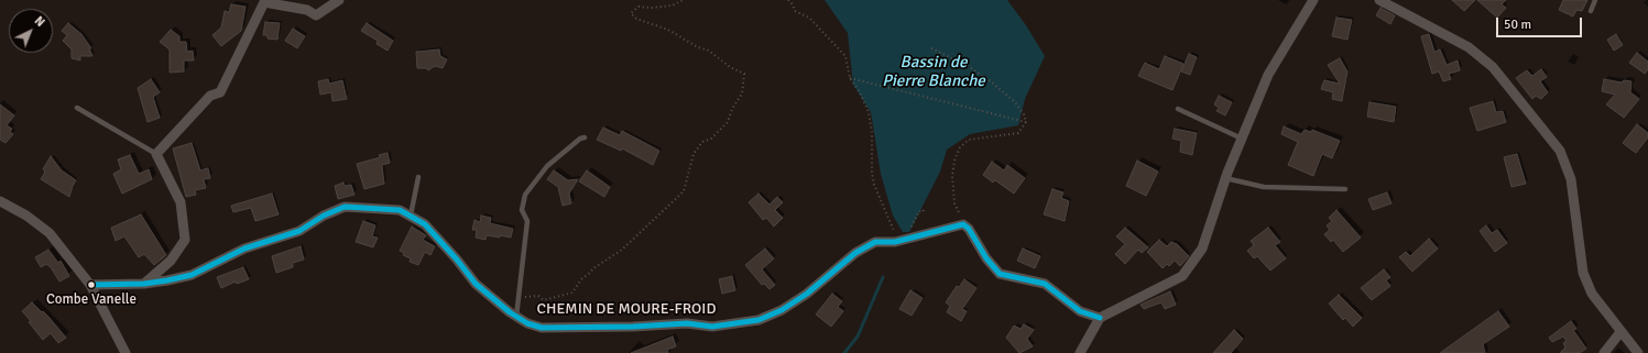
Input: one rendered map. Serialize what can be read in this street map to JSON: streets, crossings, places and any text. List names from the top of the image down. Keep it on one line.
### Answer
{"streets":{"street":["CHEMIN DE MOURE-FROID"]},"water":["Bassin de Pierre Blanche"],"places":["Combe Vanelle"],"scale_bar":"50 m","north":"top right"}
